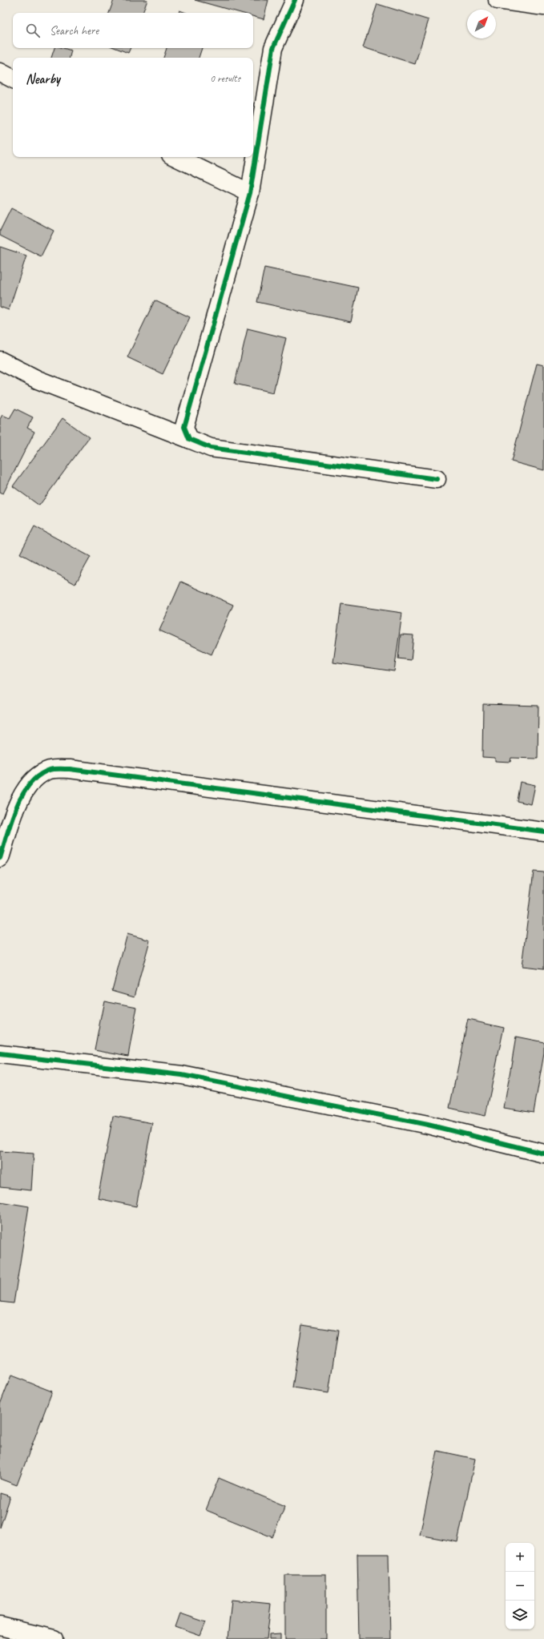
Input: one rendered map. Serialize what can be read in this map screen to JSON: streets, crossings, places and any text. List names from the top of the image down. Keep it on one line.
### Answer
{"north":"top right","page":{"search":"Search here","heading":["Nearby","0 results"],"map_buttons":["+","−"]}}
